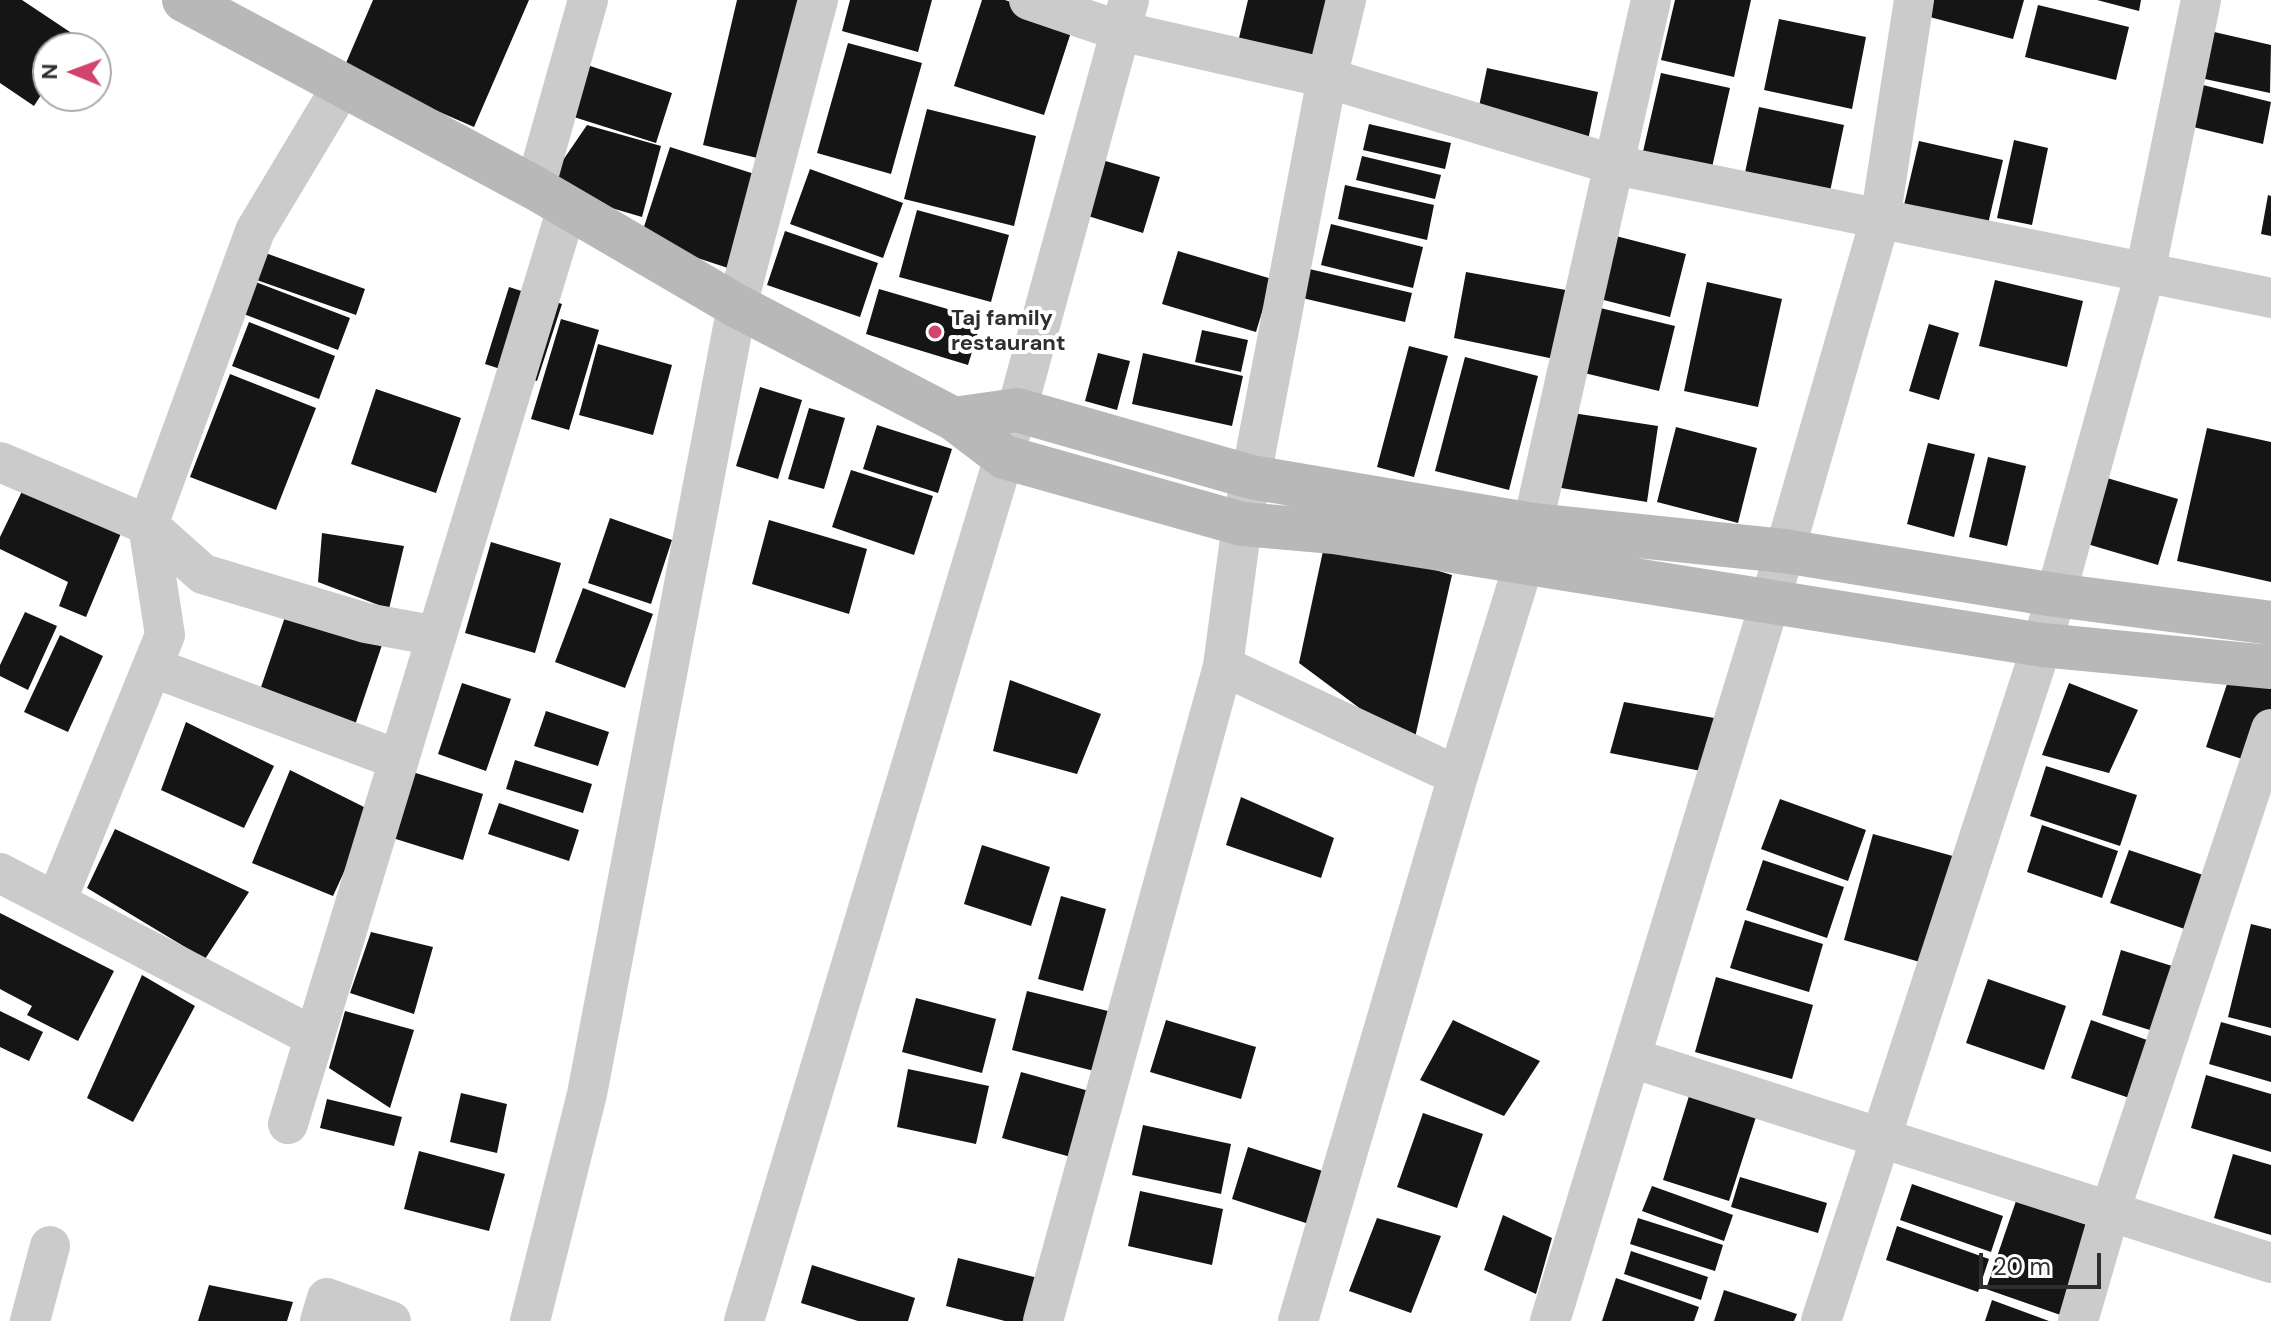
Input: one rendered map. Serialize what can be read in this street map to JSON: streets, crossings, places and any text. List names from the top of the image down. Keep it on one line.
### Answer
{"places":["Taj family restaurant"],"scale_bar":"20 m","north":"left"}
